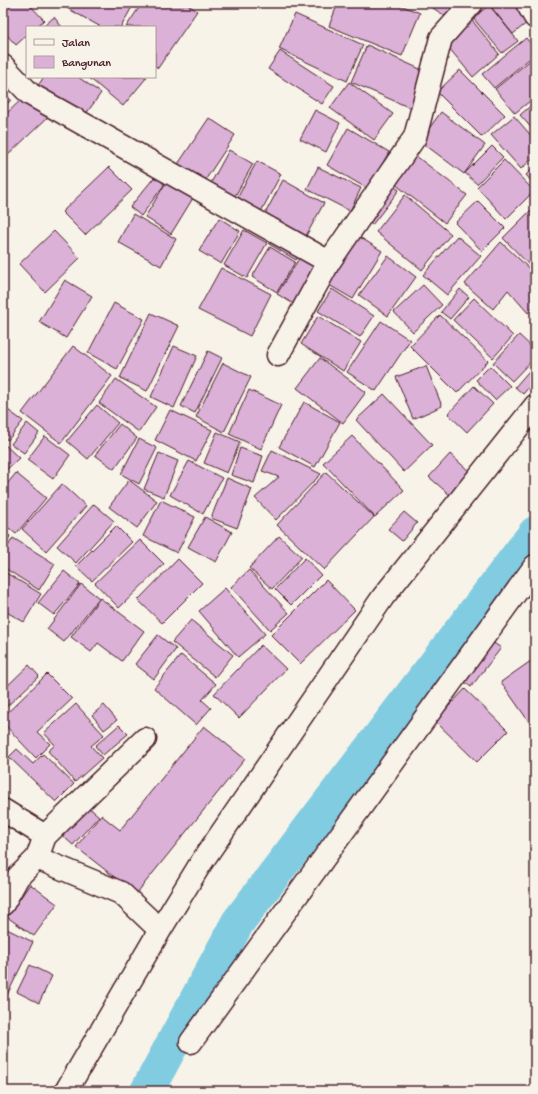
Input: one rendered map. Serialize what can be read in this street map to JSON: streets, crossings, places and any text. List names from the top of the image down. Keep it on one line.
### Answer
{"legend":["Jalan","Bangunan"]}
